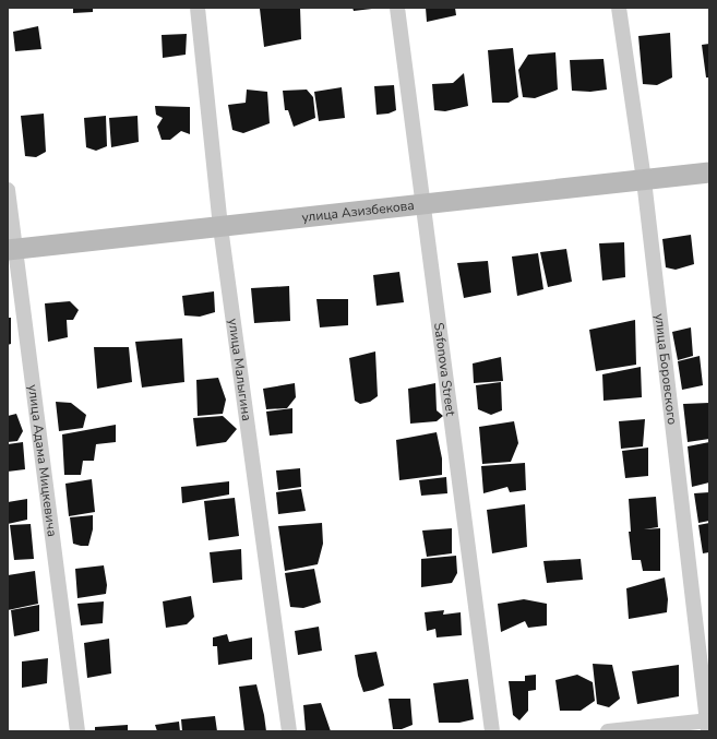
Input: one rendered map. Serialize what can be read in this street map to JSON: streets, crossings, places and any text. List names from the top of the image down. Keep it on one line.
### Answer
{"streets":{"main road":["улица Азизбекова"],"street":["Safonova Street","улица Боровского","улица Малыгина","улица Адама Мицкевича"]},"crossings":[["улица Азизбекова","Safonova Street"],["улица Азизбекова","улица Боровского"],["улица Азизбекова","улица Малыгина"],["улица Азизбекова","улица Адама Мицкевича"]]}
